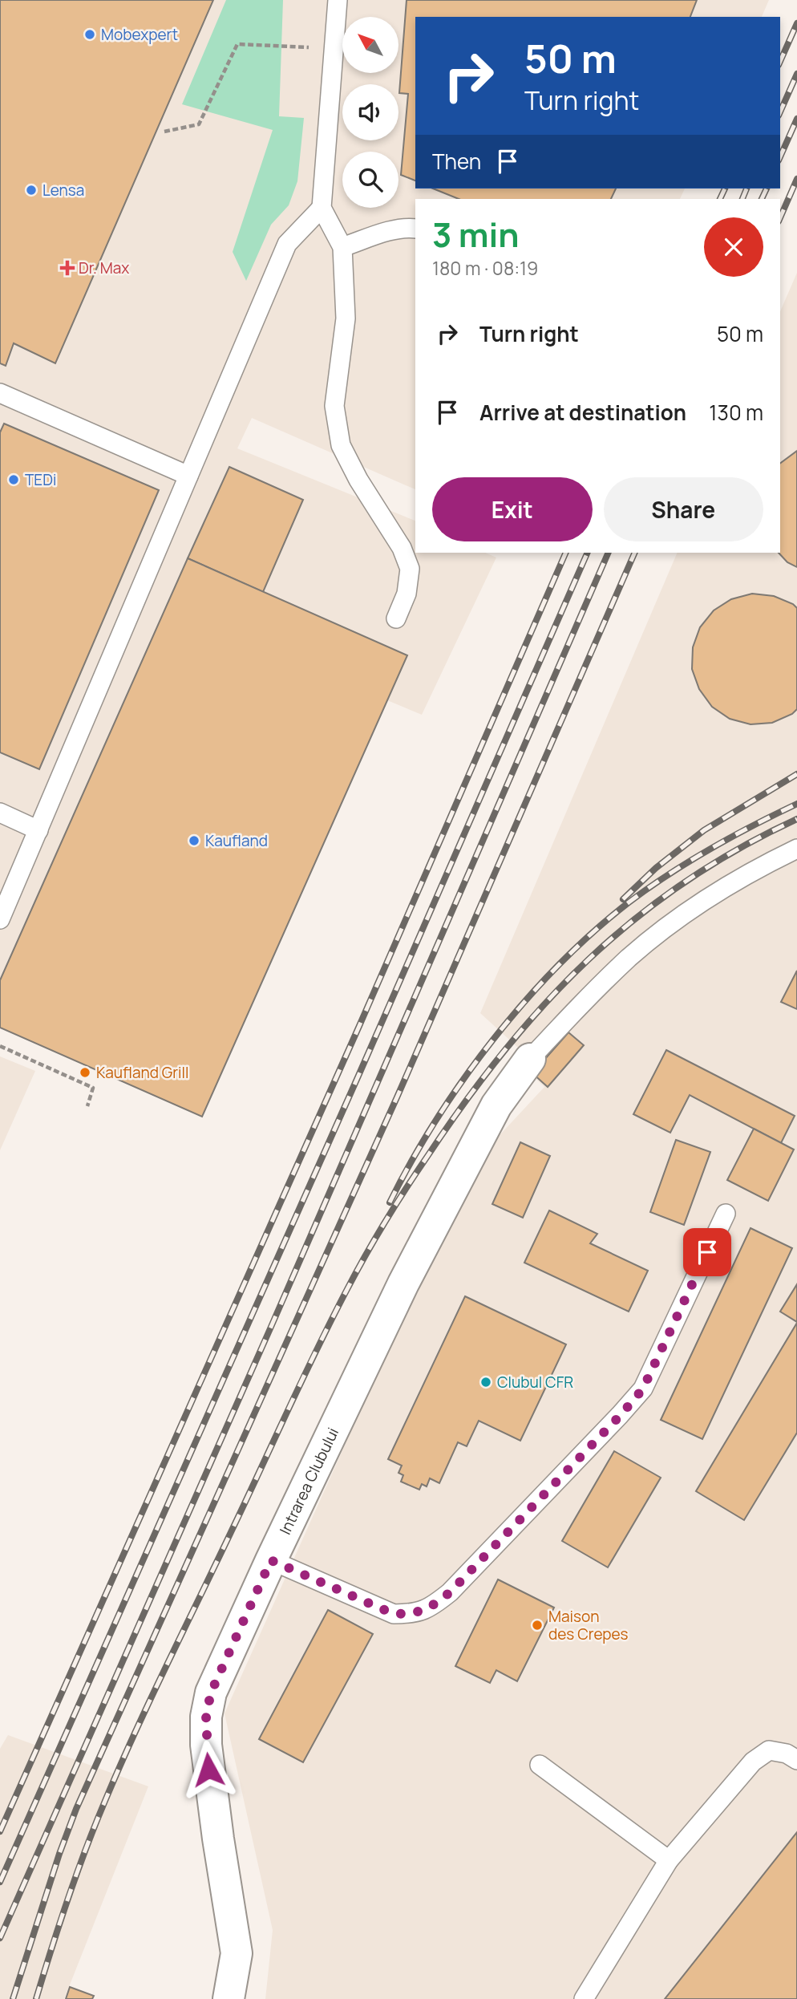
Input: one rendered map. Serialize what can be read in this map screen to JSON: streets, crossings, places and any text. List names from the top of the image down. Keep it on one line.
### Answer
{"streets":{"street":["Intrarea Clubului"]},"places":{"other":["Mobexpert","Lensa","TEDi","Kaufland","Kaufland Grill","Clubul CFR","Maison des Crepes"],"health":["Dr. Max"]},"north":"top left","page":{"turn":["50 m","Turn right"],"then":"Then","heading":["3 min","180 m · 08:19"],"list":[{"name":"Turn right","value":"50 m"},{"name":"Arrive at destination","value":"130 m"}],"buttons":["Exit","Share"]}}
